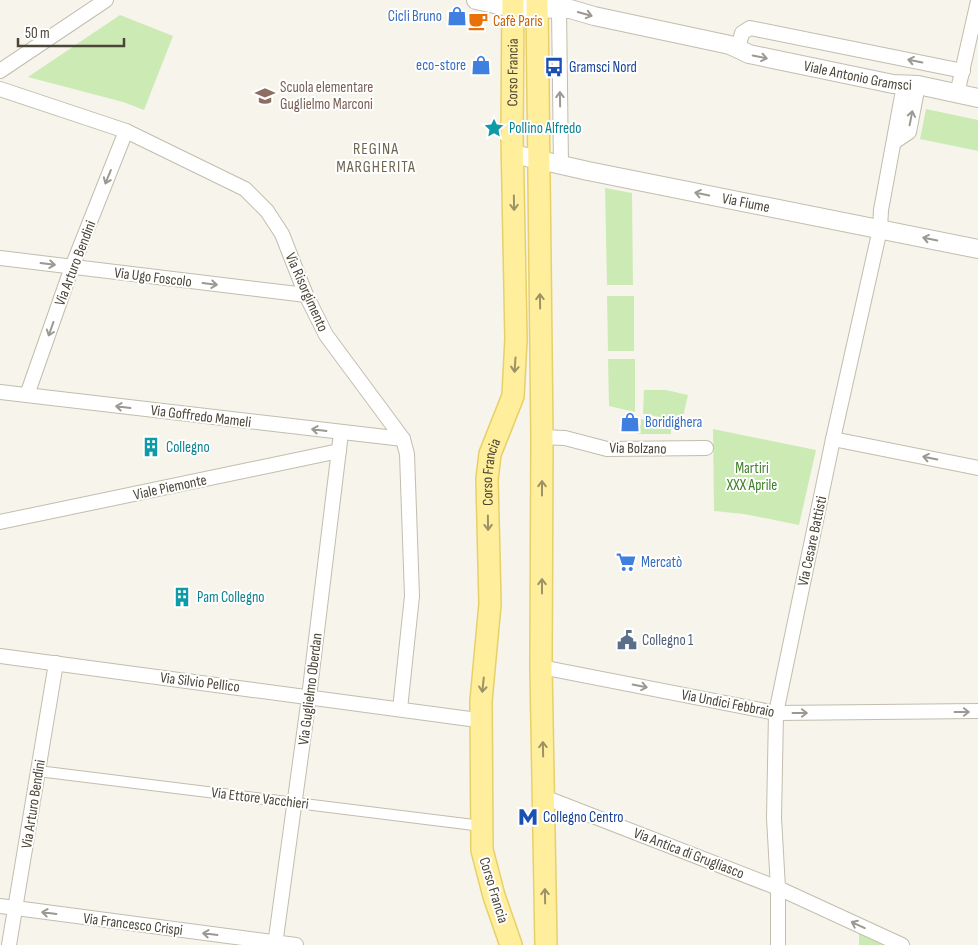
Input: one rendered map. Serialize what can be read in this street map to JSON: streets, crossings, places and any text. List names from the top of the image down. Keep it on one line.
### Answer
{"streets":{"main road":["Corso Francia"],"street":["Viale Antonio Gramsci","Via Fiume","Via Arturo Bendini","Via Ugo Foscolo","Via Risorgimento","Via Goffredo Mameli","Via Bolzano","Viale Piemonte","Via Cesare Battisti","Via Silvio Pellico","Via Guglielmo Oberdan","Via Undici Febbraio","Via Ettore Vacchieri","Via Antica di Grugliasco","Via Francesco Crispi"]},"crossings":[["Corso Francia","Viale Antonio Gramsci"],["Corso Francia","Via Fiume"],["Corso Francia","Via Bolzano"],["Corso Francia","Via Undici Febbraio"],["Corso Francia","Via Ettore Vacchieri"],["Corso Francia","Via Antica di Grugliasco"],["Viale Antonio Gramsci","Via Cesare Battisti"],["Via Fiume","Via Cesare Battisti"],["Via Arturo Bendini","Via Ugo Foscolo"],["Via Arturo Bendini","Via Risorgimento"],["Via Arturo Bendini","Via Goffredo Mameli"],["Via Arturo Bendini","Via Silvio Pellico"],["Via Arturo Bendini","Via Ettore Vacchieri"],["Via Arturo Bendini","Via Francesco Crispi"],["Via Ugo Foscolo","Via Risorgimento"],["Via Risorgimento","Via Goffredo Mameli"],["Via Risorgimento","Via Silvio Pellico"],["Via Goffredo Mameli","Via Guglielmo Oberdan"],["Viale Piemonte","Via Guglielmo Oberdan"],["Via Cesare Battisti","Via Undici Febbraio"],["Via Cesare Battisti","Via Antica di Grugliasco"],["Via Silvio Pellico","Via Guglielmo Oberdan"],["Via Guglielmo Oberdan","Via Ettore Vacchieri"],["Via Guglielmo Oberdan","Via Francesco Crispi"]],"one_way":["Via Fiume","Via Arturo Bendini","Via Ugo Foscolo","Via Goffredo Mameli","Via Undici Febbraio","Via Francesco Crispi"],"districts":["REGINA MARGHERITA"],"parks":["Martiri XXX Aprile"],"places":{"shop":["Cicli Bruno","eco-store","Boridighera"],"cafe":["Cafè Paris"],"bus stop":["Gramsci Nord"],"school or university":["Scuola elementare Guglielmo Marconi"],"place":["Pollino Alfredo"],"building":["Collegno","Pam Collegno"],"supermarket":["Mercatò"],"public building":["Collegno 1"],"metro station":["Collegno Centro"]},"scale_bar":"50 m"}
